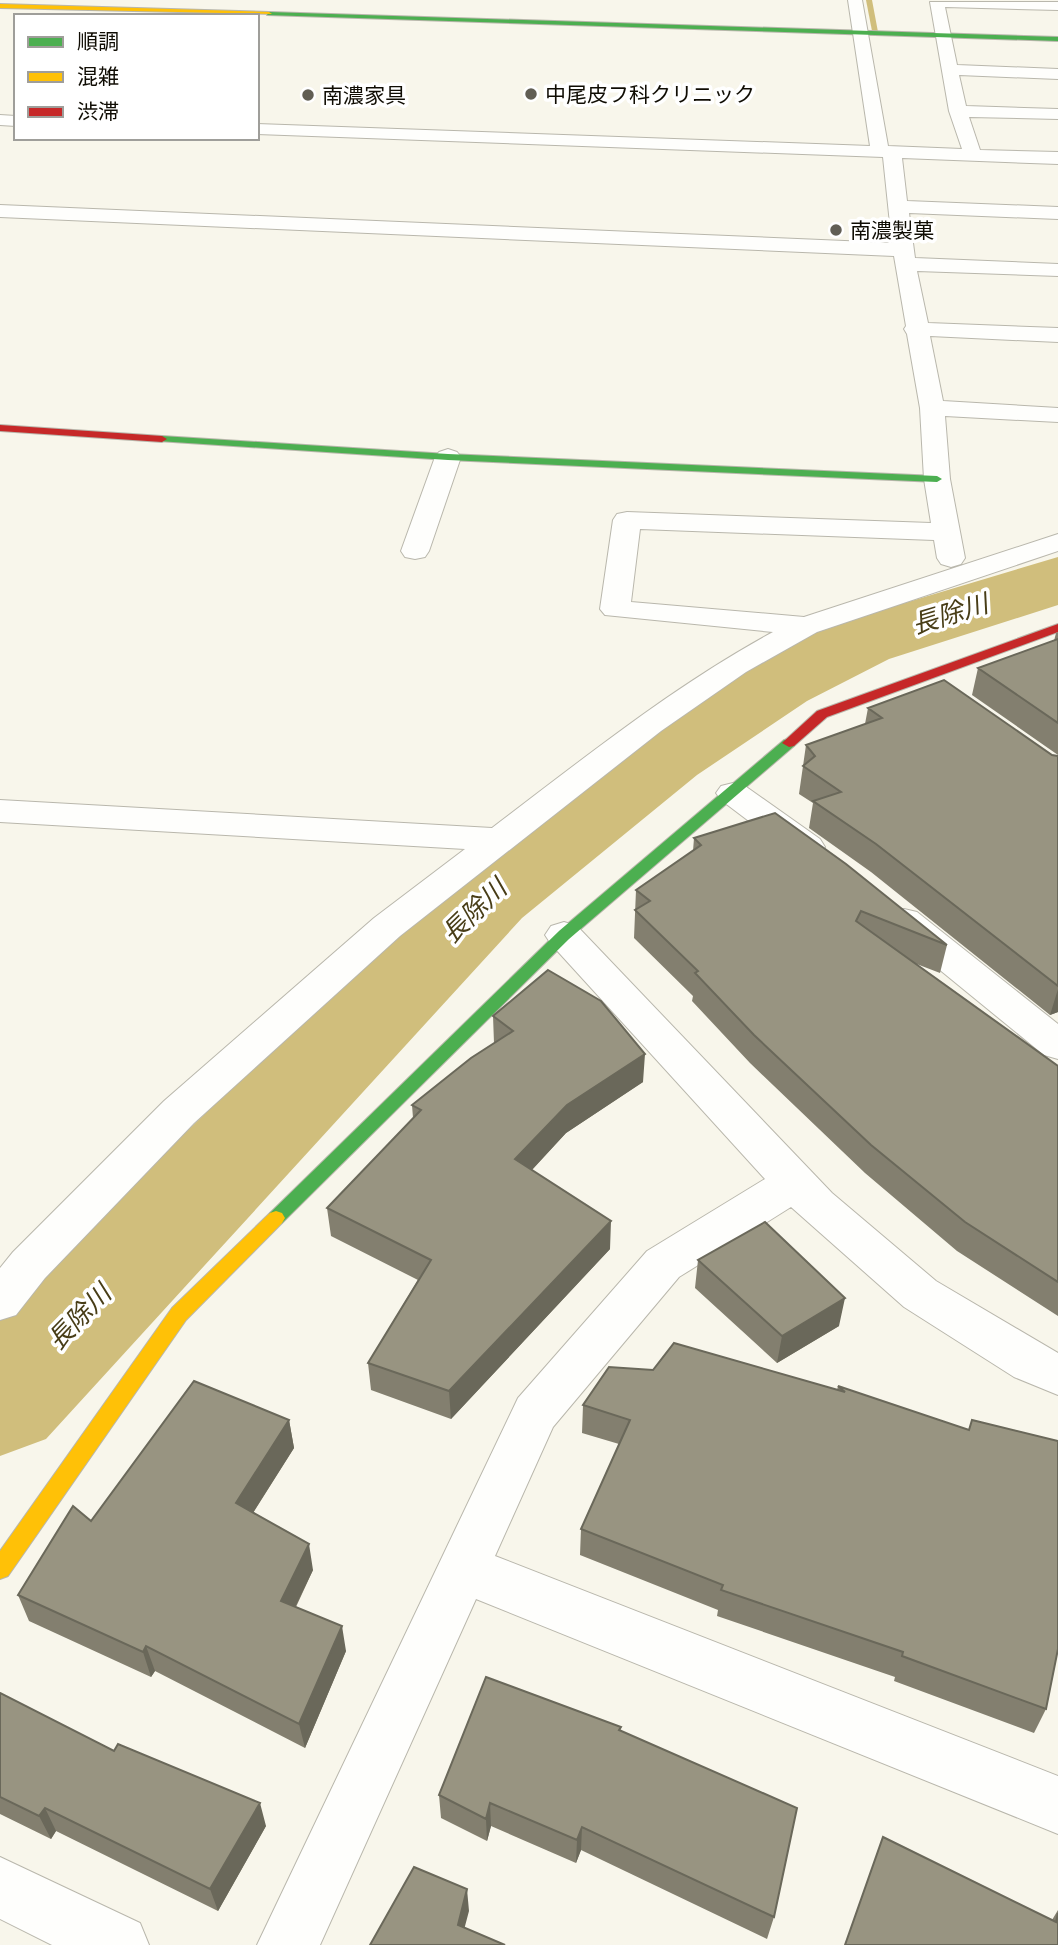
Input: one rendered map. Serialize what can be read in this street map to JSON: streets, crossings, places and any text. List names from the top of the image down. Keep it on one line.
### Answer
{"water":["長除川"],"places":["中尾皮フ科クリニック","南濃家具","南濃製菓"],"legend":["順調","混雑","渋滞"]}
